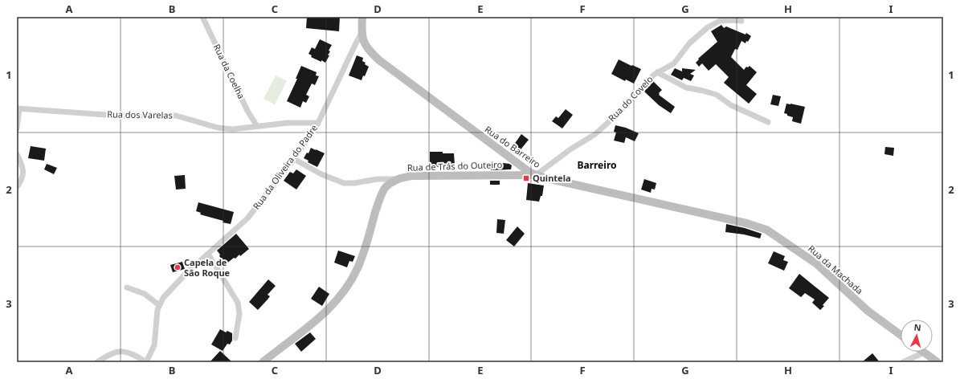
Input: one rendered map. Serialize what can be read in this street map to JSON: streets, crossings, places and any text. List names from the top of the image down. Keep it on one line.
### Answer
{"streets":{"street":["Rua da Coelha","Rua do Covelo","Rua dos Varelas","Rua do Barreiro","Rua de Trás do Outeiro","Rua da Oliveira do Padre","Rua da Machada"]},"crossings":[["Rua da Coelha","Rua dos Varelas"],["Rua do Covelo","Rua do Barreiro"],["Rua do Covelo","Rua de Trás do Outeiro"],["Rua dos Varelas","Rua da Oliveira do Padre"],["Rua do Barreiro","Rua de Trás do Outeiro"],["Rua do Barreiro","Rua da Oliveira do Padre"],["Rua do Barreiro","Rua da Machada"]],"districts":["Barreiro"],"places":{"transit":["Quintela"],"other":["Capela de São Roque"]},"north":"top","grid":{"columns":["A","B","C","D","E","F","G","H","I"],"rows":["1","2","3"]}}
